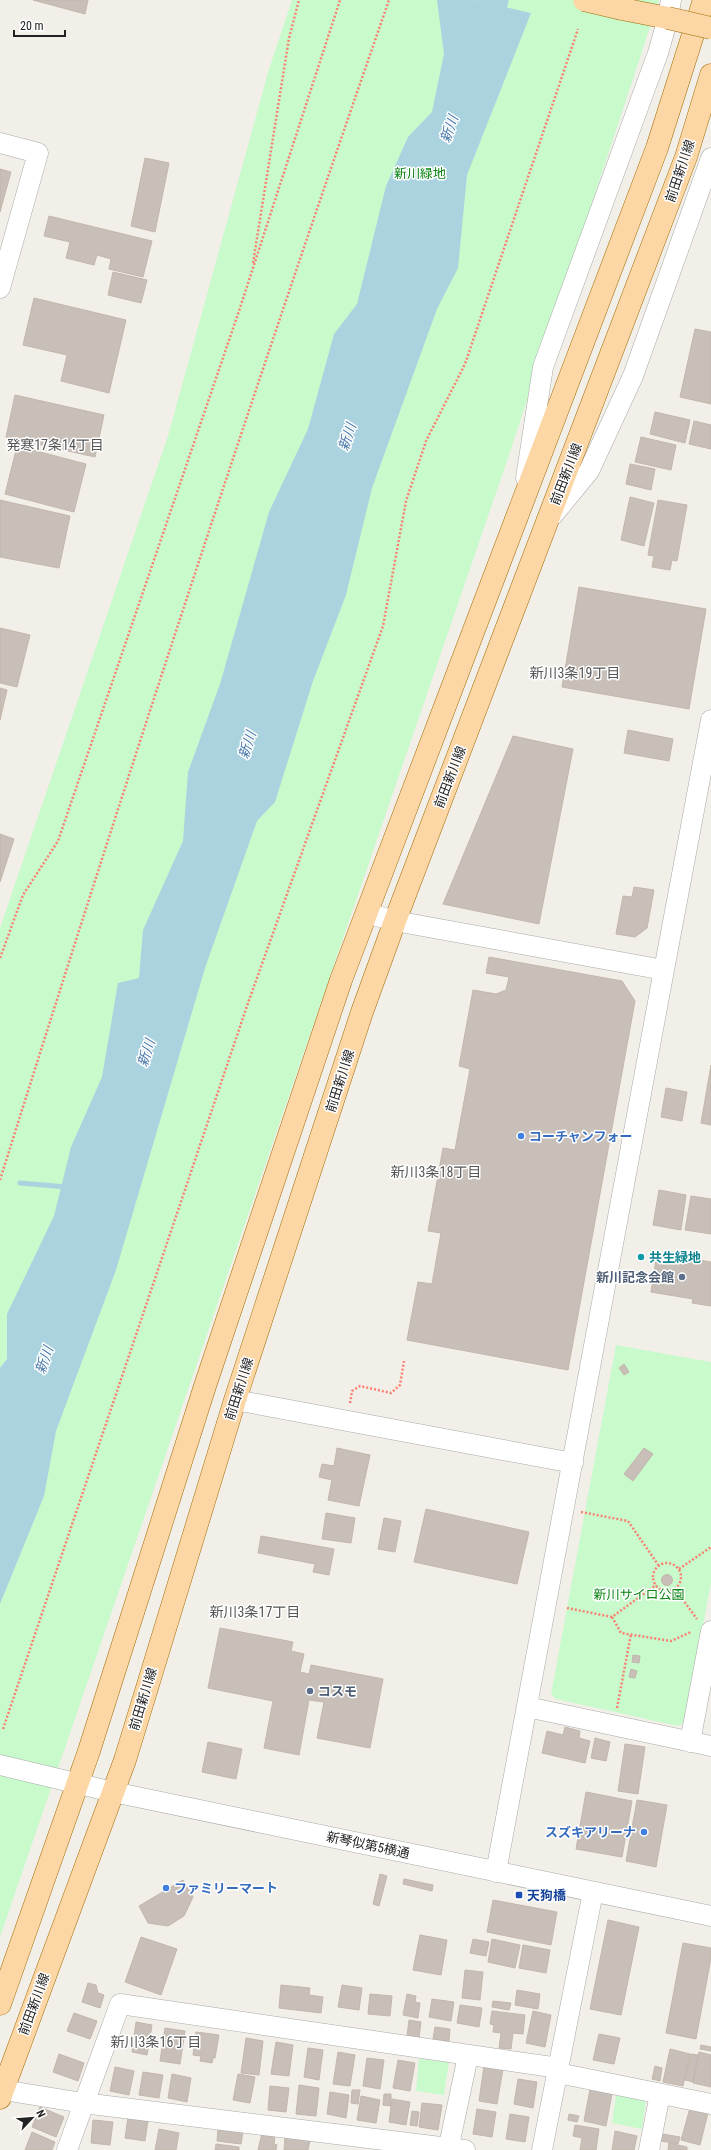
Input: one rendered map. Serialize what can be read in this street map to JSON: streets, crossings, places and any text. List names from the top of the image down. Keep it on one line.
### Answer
{"streets":{"main road":["前田新川線"],"street":["新琴似第5横通"]},"crossings":[["前田新川線","新琴似第5横通"]],"districts":["発寒17条14丁目","新川3条19丁目","新川3条18丁目","新川3条17丁目","新川3条16丁目"],"water":["新川"],"parks":["新川緑地","新川サイロ公園"],"places":{"other":["コーチャンフォー","共生緑地","新川記念会館","コスモ","スズキアリーナ","ファミリーマート"],"transit":["天狗橋"]},"scale_bar":"20 m","north":"top right"}
